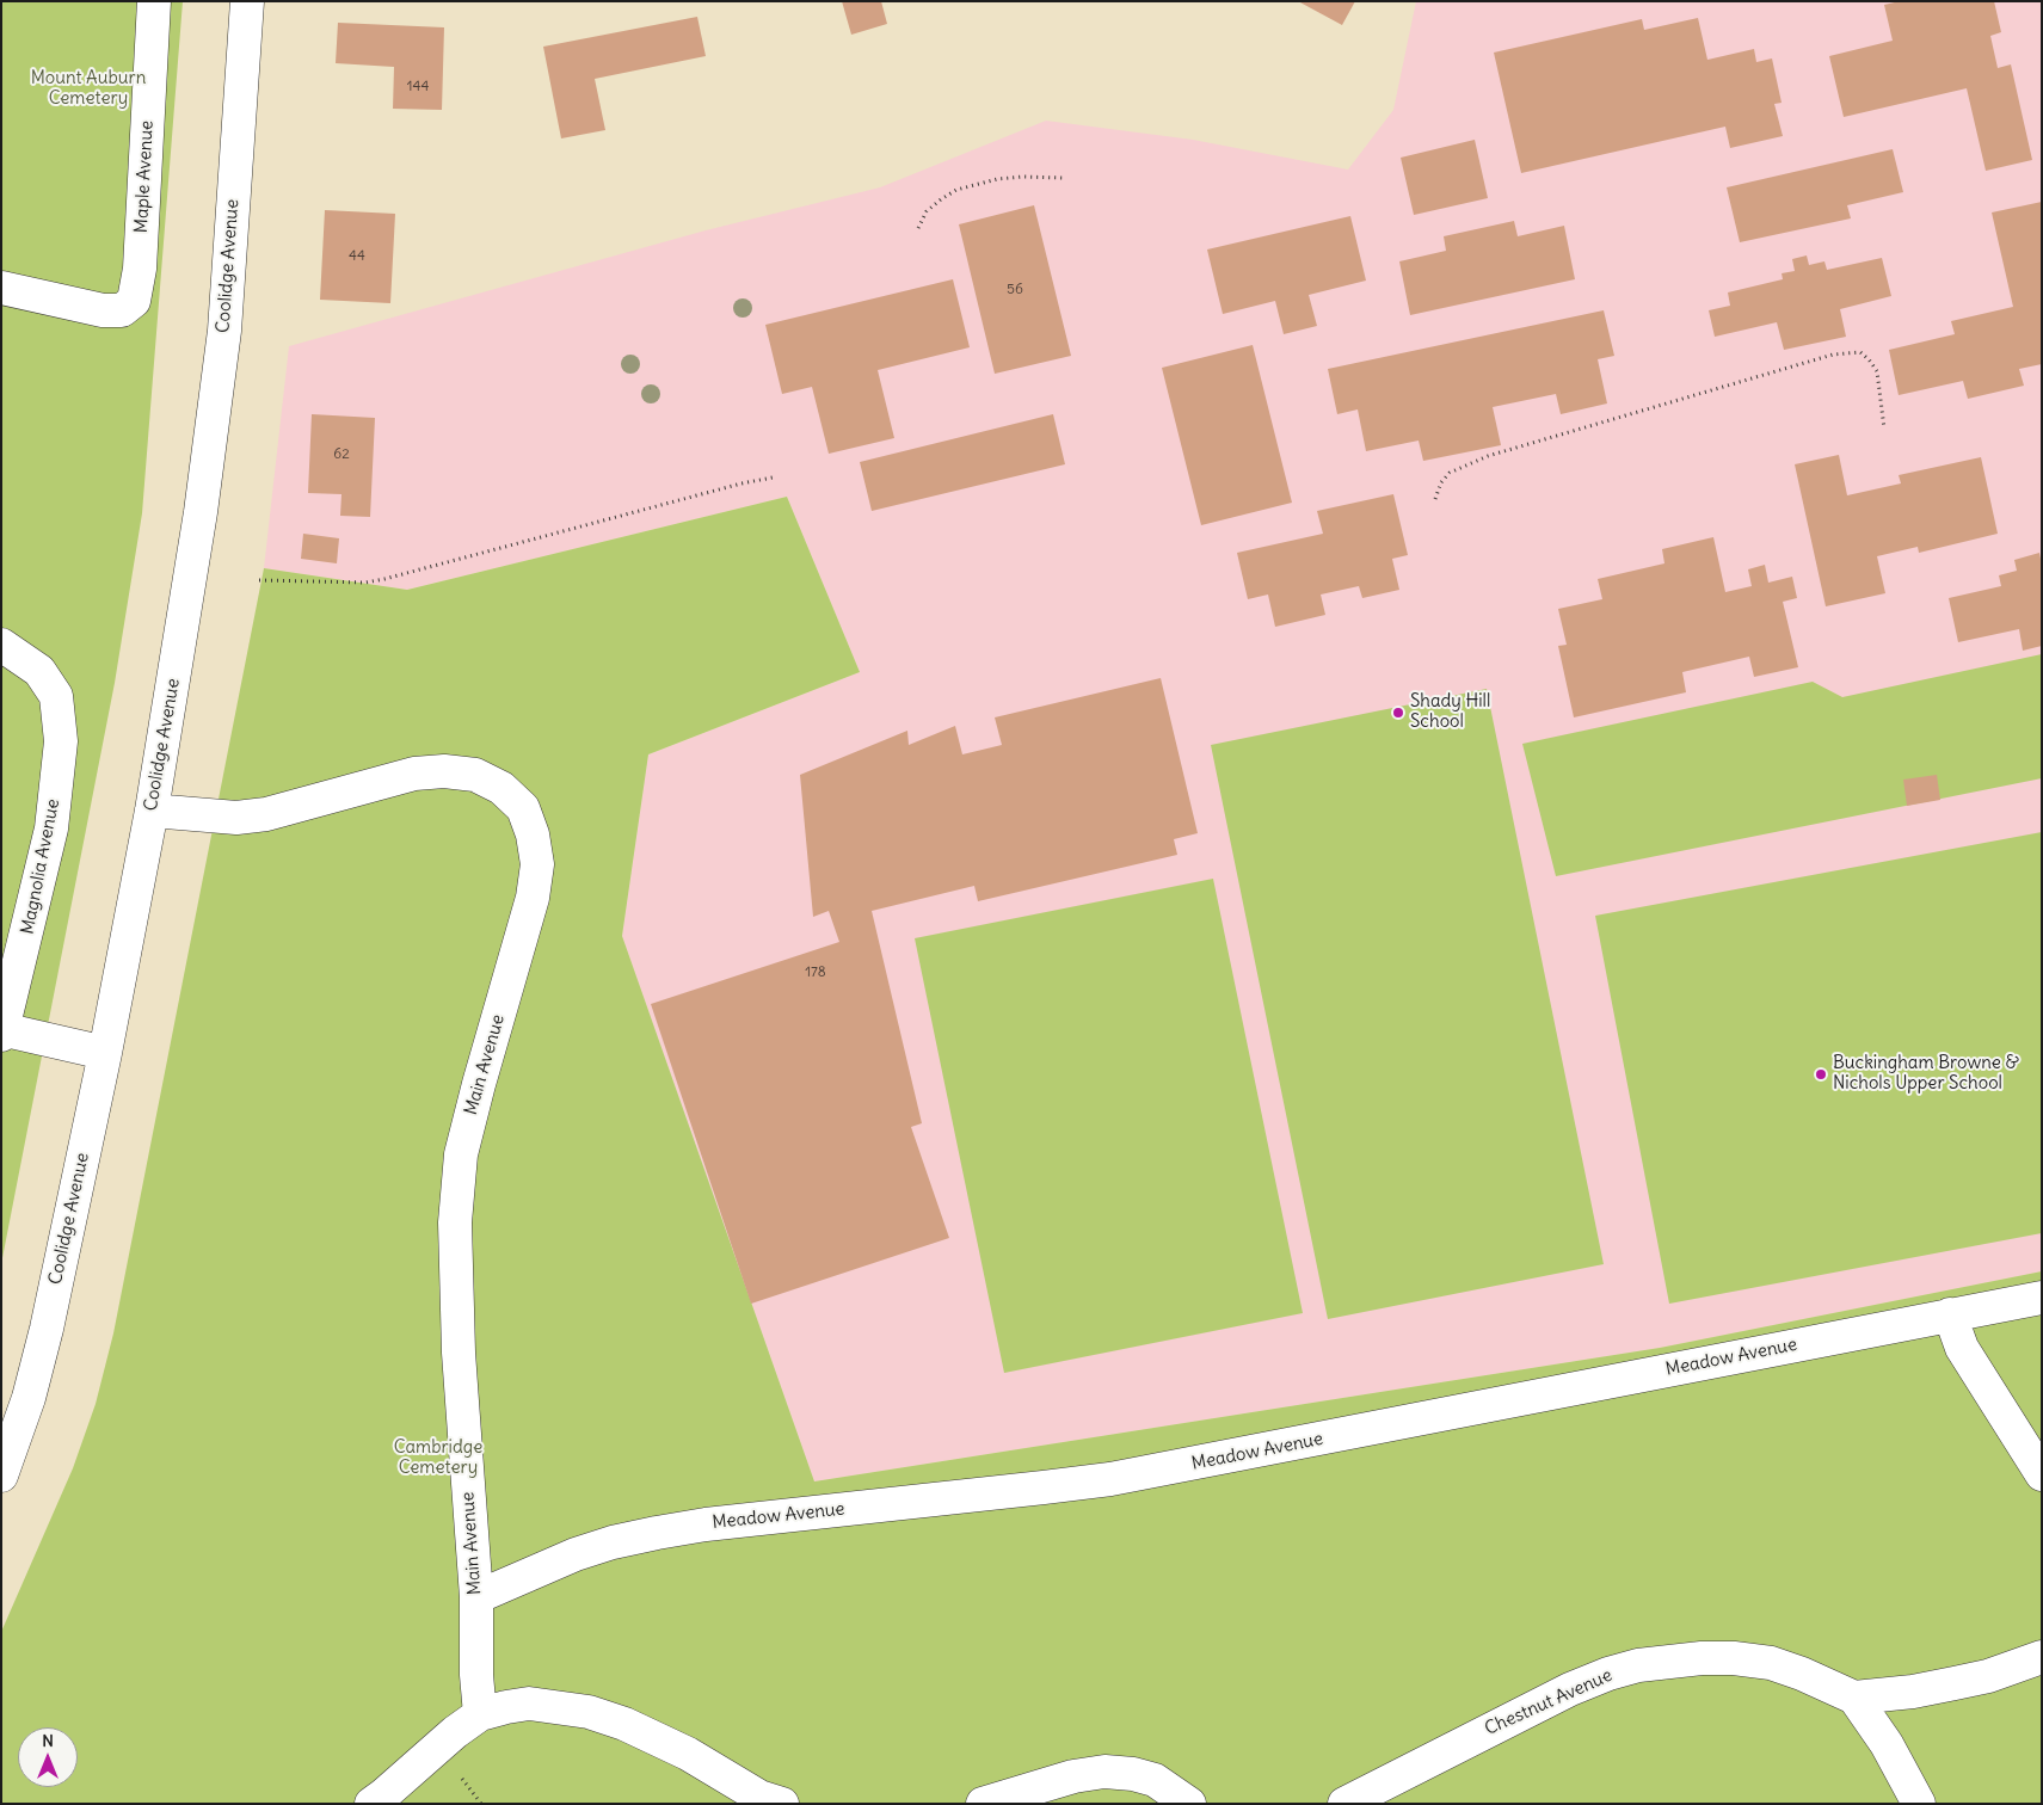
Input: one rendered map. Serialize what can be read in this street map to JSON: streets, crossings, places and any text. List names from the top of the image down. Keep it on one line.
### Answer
{"streets":{"street":["Maple Avenue","Coolidge Avenue","Magnolia Avenue","Main Avenue","Meadow Avenue","Chestnut Avenue"]},"crossings":[["Coolidge Avenue","Main Avenue"],["Main Avenue","Meadow Avenue"]],"parks":["Mount Auburn Cemetery","Cambridge Cemetery"],"places":["Shady Hill School","Buckingham Browne & Nichols Upper School"],"house_numbers":["144","44","56","62","178"],"north":"top"}
